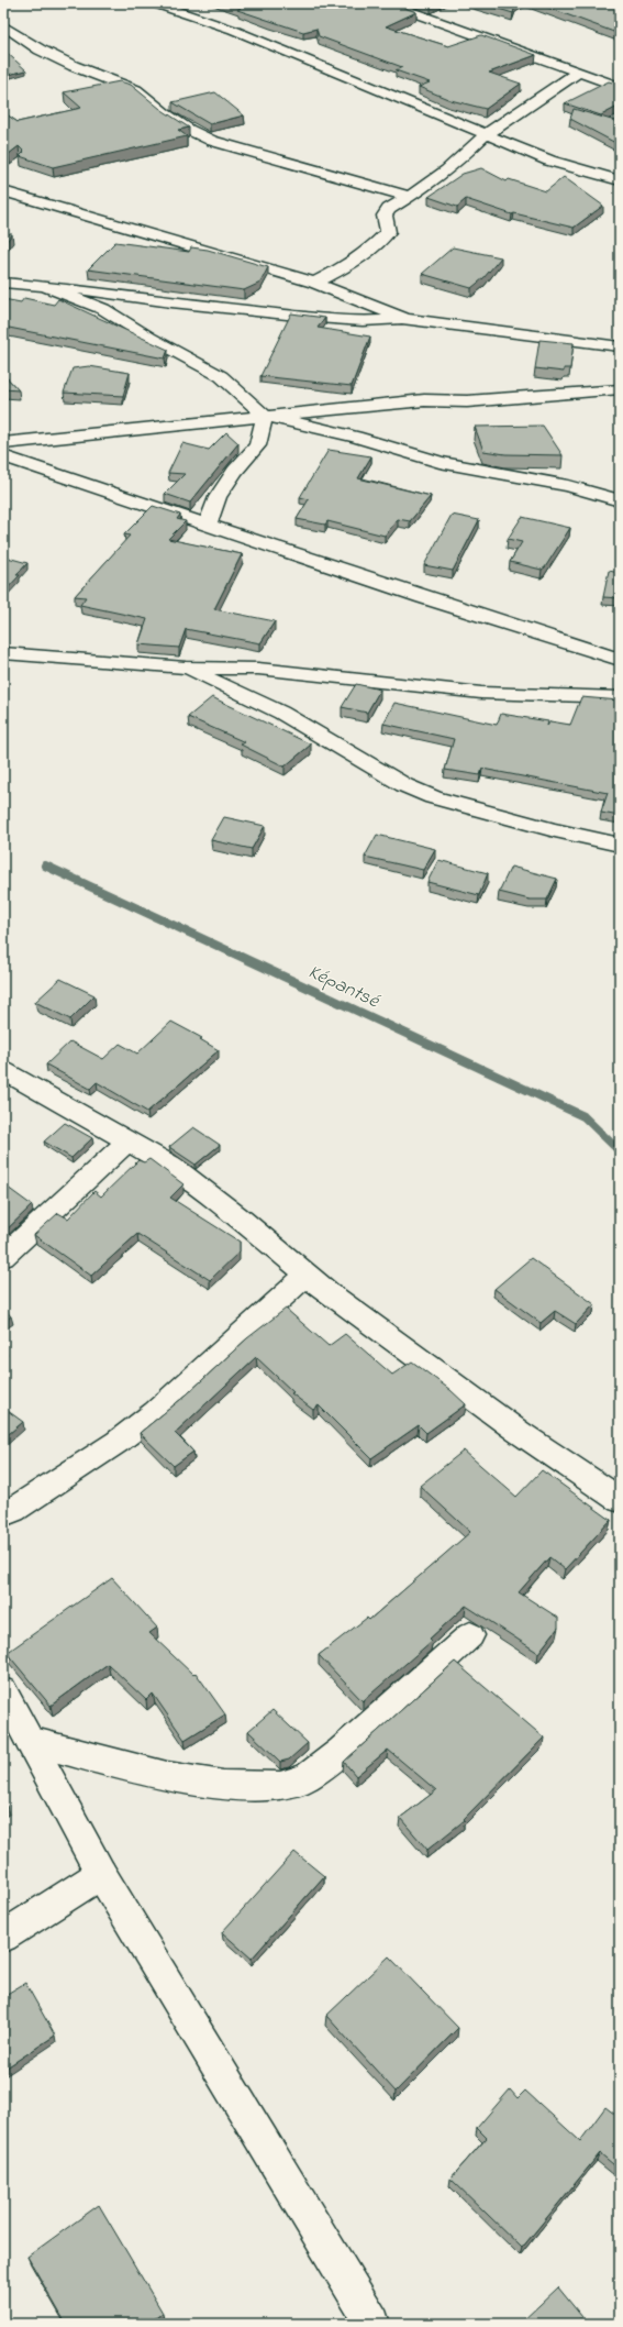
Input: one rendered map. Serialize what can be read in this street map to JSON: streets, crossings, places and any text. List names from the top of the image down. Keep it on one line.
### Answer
{"water":["Képantsé"]}
